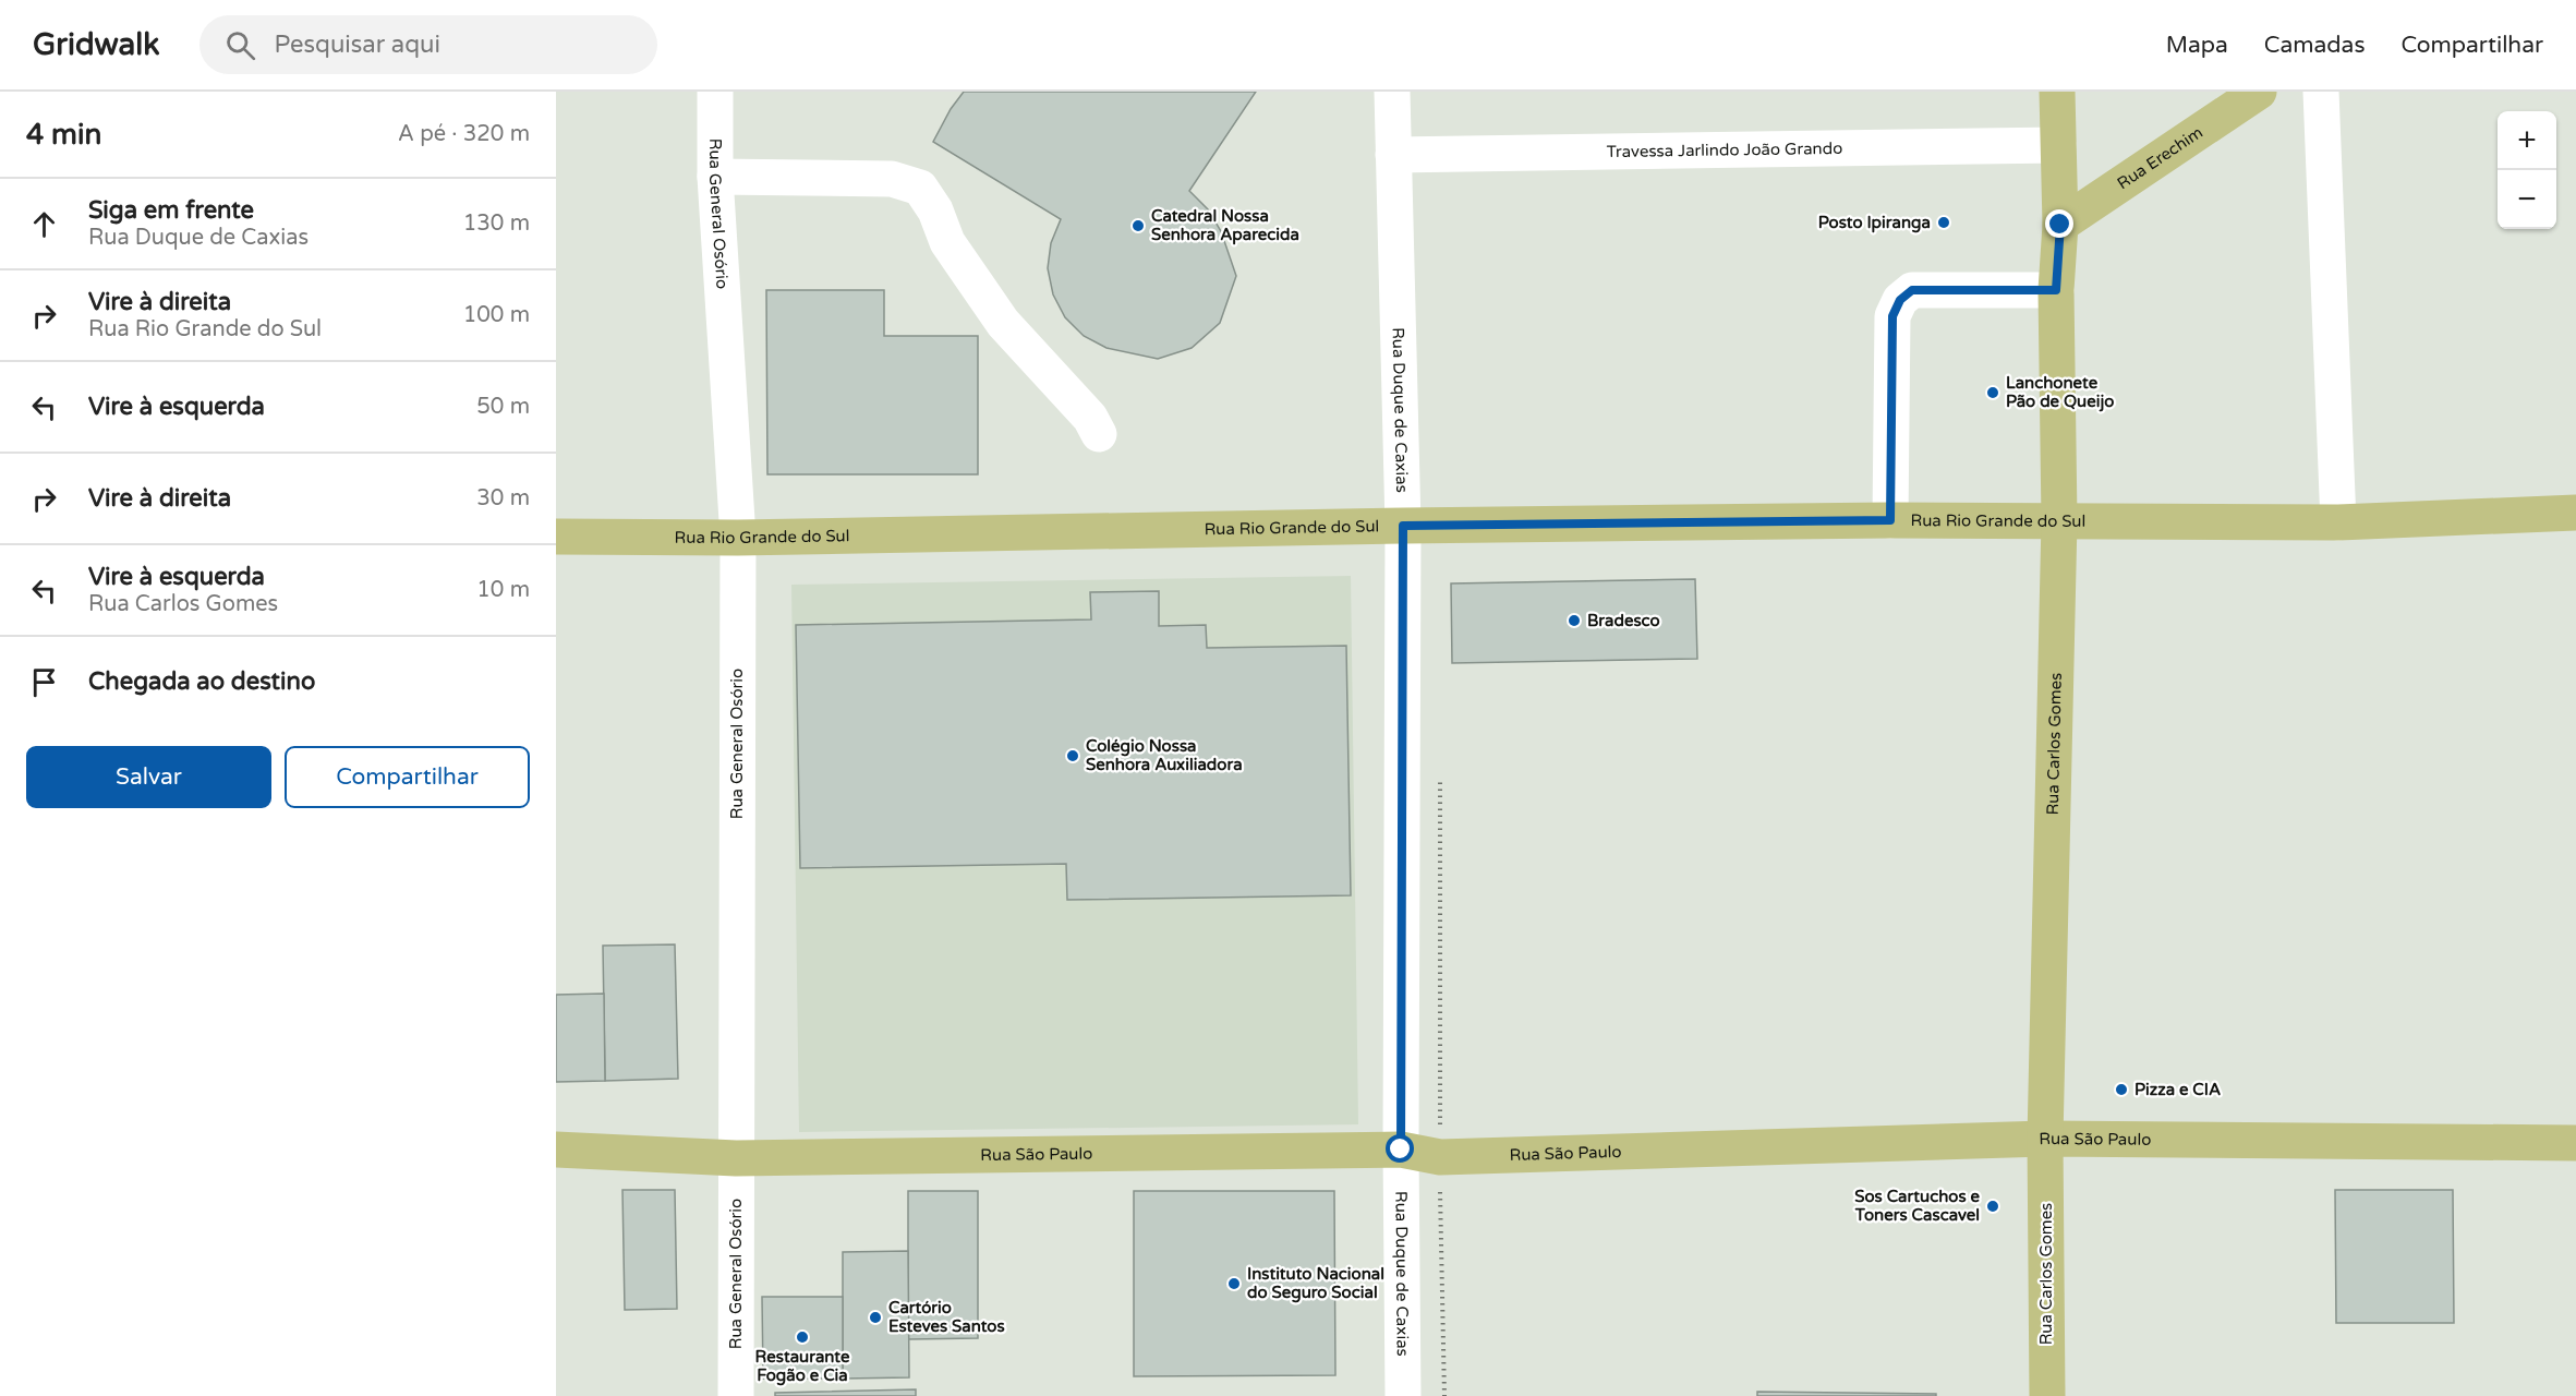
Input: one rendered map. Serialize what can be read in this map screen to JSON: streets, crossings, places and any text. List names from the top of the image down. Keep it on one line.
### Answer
{"streets":{"main road":["Rua Erechim","Rua Rio Grande do Sul","Rua Carlos Gomes","Rua São Paulo"],"street":["Travessa Jarlindo João Grando","Rua General Osório","Rua Duque de Caxias"]},"crossings":[["Travessa Jarlindo João Grando","Rua Duque de Caxias"],["Travessa Jarlindo João Grando","Rua Carlos Gomes"],["Rua Erechim","Rua Carlos Gomes"],["Rua General Osório","Rua Rio Grande do Sul"],["Rua General Osório","Rua São Paulo"],["Rua Duque de Caxias","Rua Rio Grande do Sul"],["Rua Duque de Caxias","Rua São Paulo"],["Rua Rio Grande do Sul","Rua Carlos Gomes"],["Rua Carlos Gomes","Rua São Paulo"]],"places":["Posto Ipiranga","Catedral Nossa Senhora Aparecida","Lanchonete Pão de Queijo","Bradesco","Colégio Nossa Senhora Auxiliadora","Pizza e CIA","Sos Cartuchos e Toners Cascavel","Instituto Nacional do Seguro Social","Cartório Esteves Santos","Restaurante Fogão e Cia"],"page":{"header":"Gridwalk","search":"Pesquisar aqui","nav":["Mapa","Camadas","Compartilhar"],"heading":["4 min","A pé · 320 m"],"map_buttons":["+","−"],"list":[["Siga em frente","Rua Duque de Caxias","130 m"],["Vire à direita","Rua Rio Grande do Sul","100 m"],["Vire à esquerda","50 m"],["Vire à direita","30 m"],["Vire à esquerda","Rua Carlos Gomes","10 m"],"Chegada ao destino"],"buttons":["Salvar","Compartilhar"]}}
